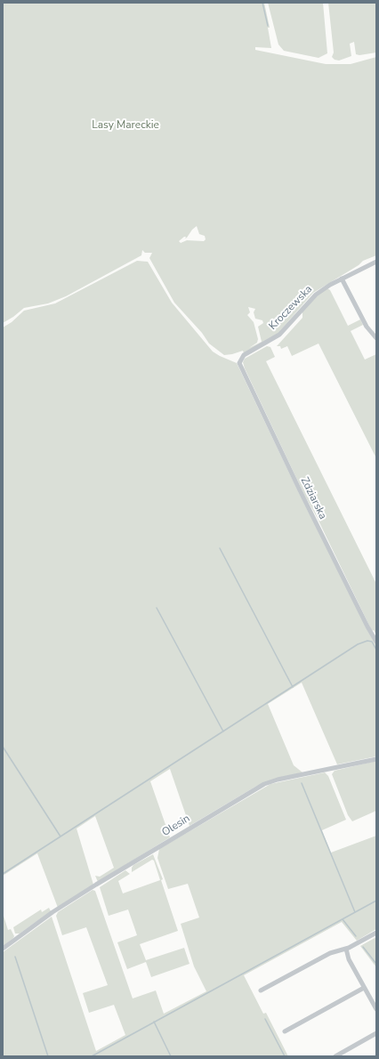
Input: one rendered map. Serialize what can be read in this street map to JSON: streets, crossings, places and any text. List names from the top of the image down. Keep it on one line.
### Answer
{"streets":{"street":["Kroczewska","Zdziarska","Olesin"]},"crossings":[["Kroczewska","Zdziarska"]],"parks":["Lasy Mareckie"]}
